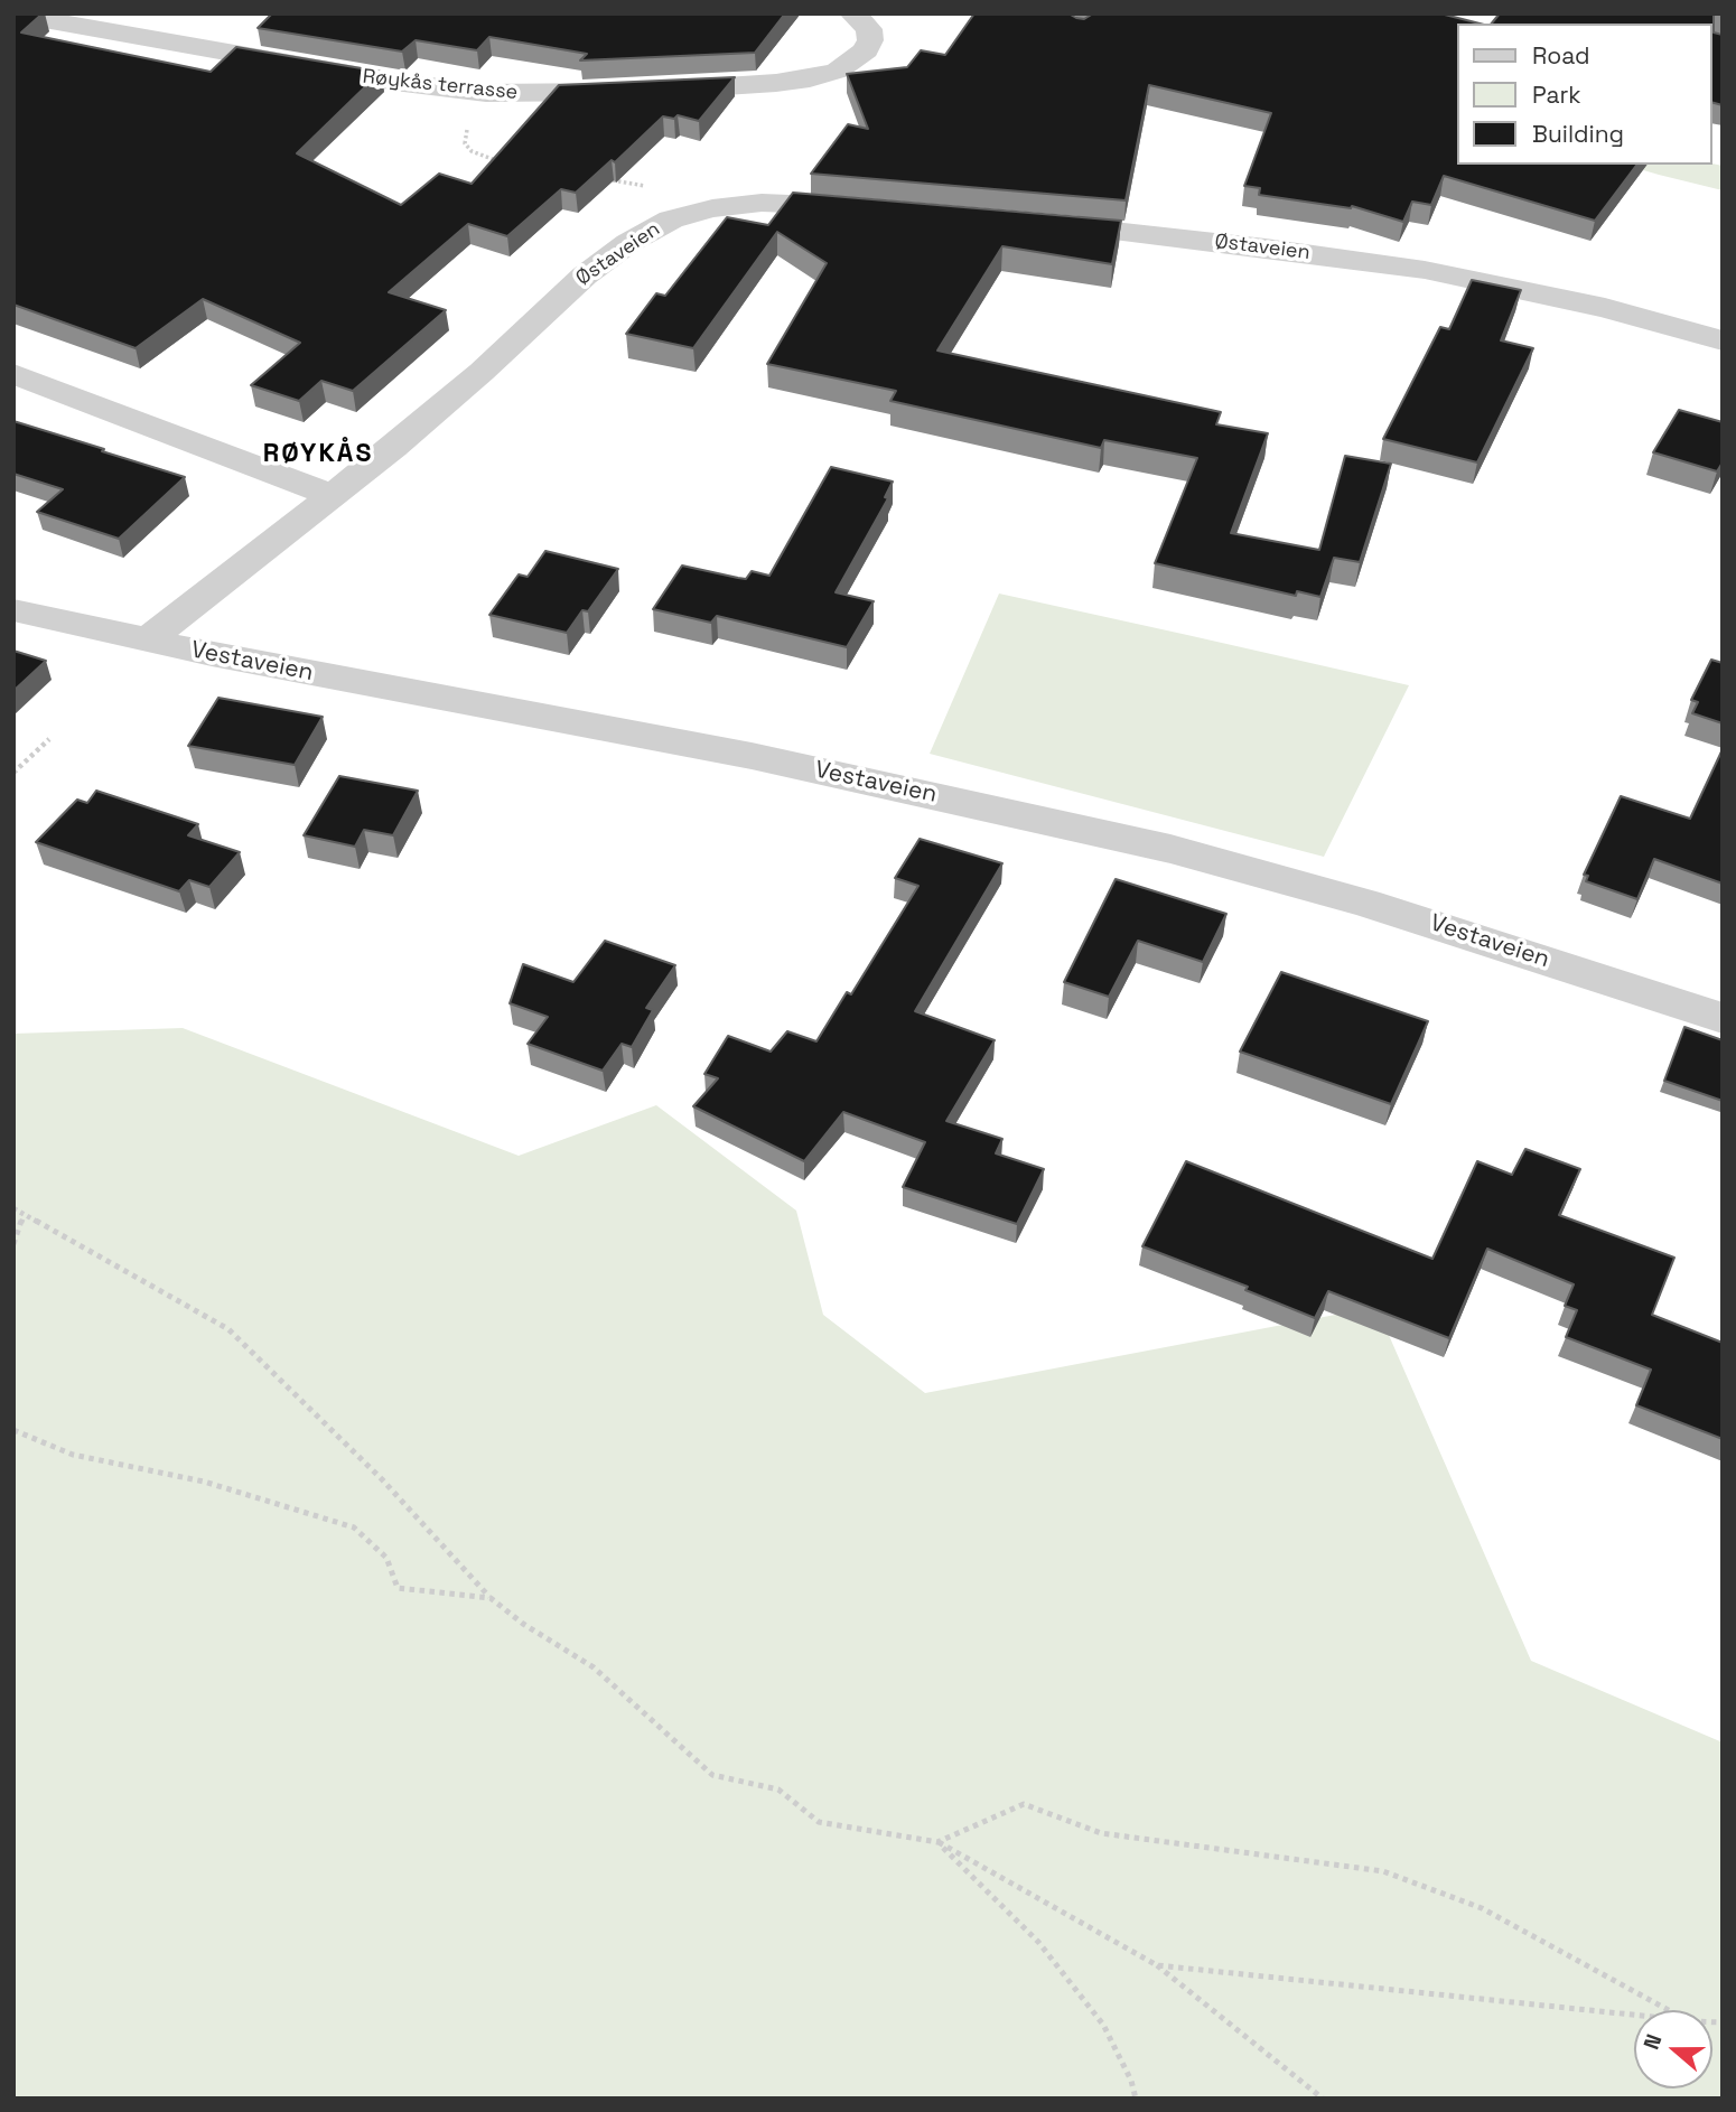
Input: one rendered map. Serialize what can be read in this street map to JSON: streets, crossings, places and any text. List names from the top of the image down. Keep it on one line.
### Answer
{"streets":{"street":["Røykås terrasse","Østaveien","Vestaveien"]},"crossings":[["Østaveien","Vestaveien"]],"districts":["RØYKÅS"],"legend":["Road","Park","Building"],"north":"left"}
